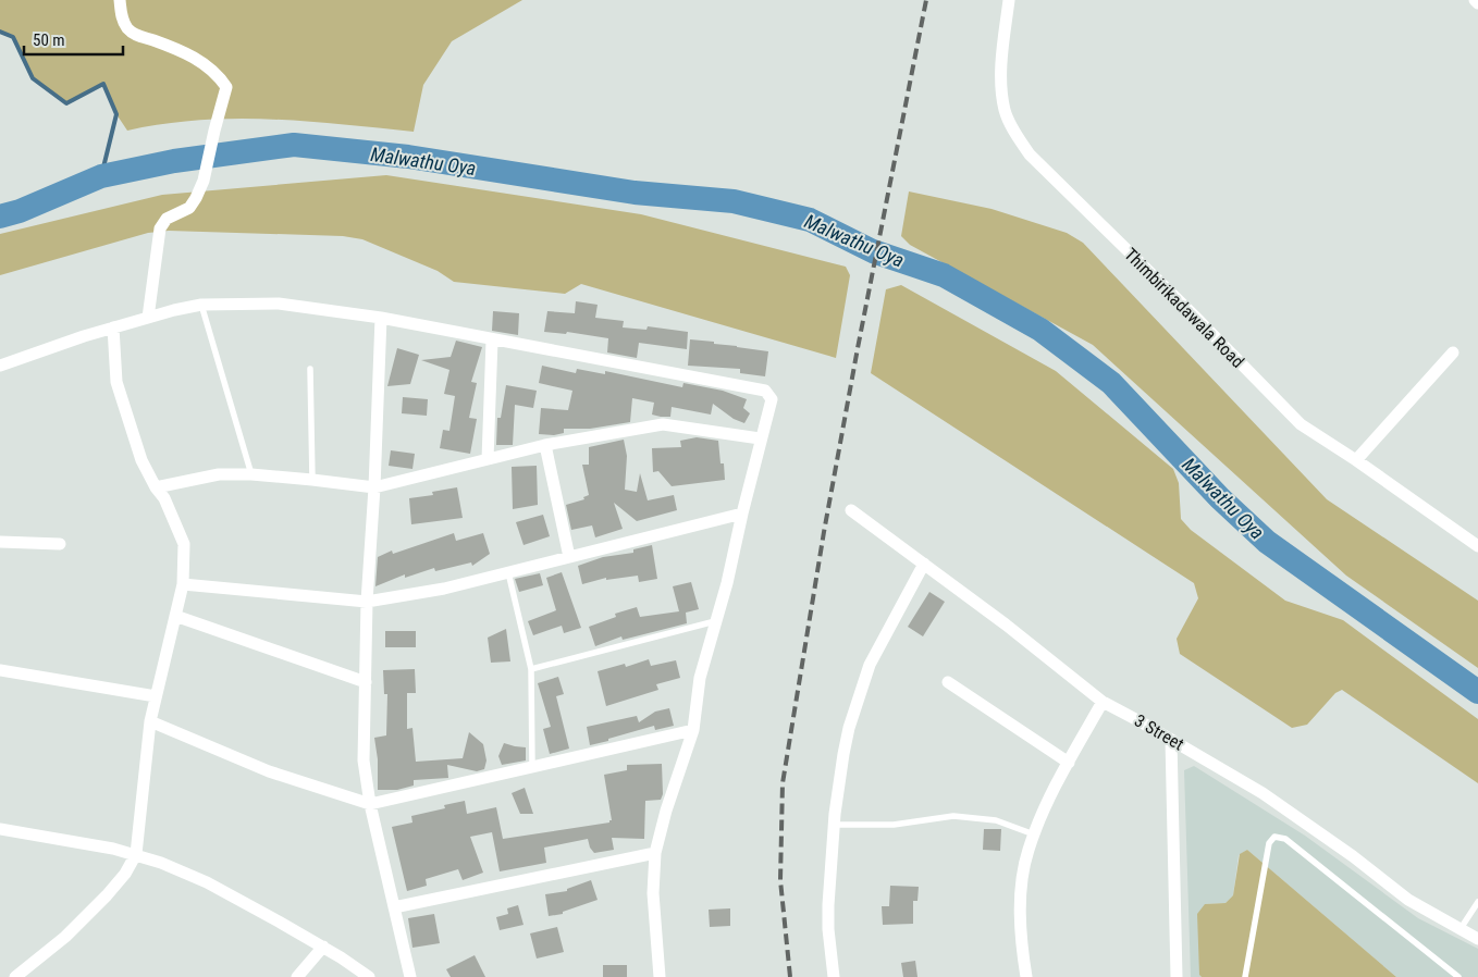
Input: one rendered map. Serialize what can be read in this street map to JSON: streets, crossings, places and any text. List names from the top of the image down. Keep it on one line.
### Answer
{"streets":{"street":["Thimbirikadawala Road","3 Street"]},"water":["Malwathu Oya"],"scale_bar":"50 m"}
